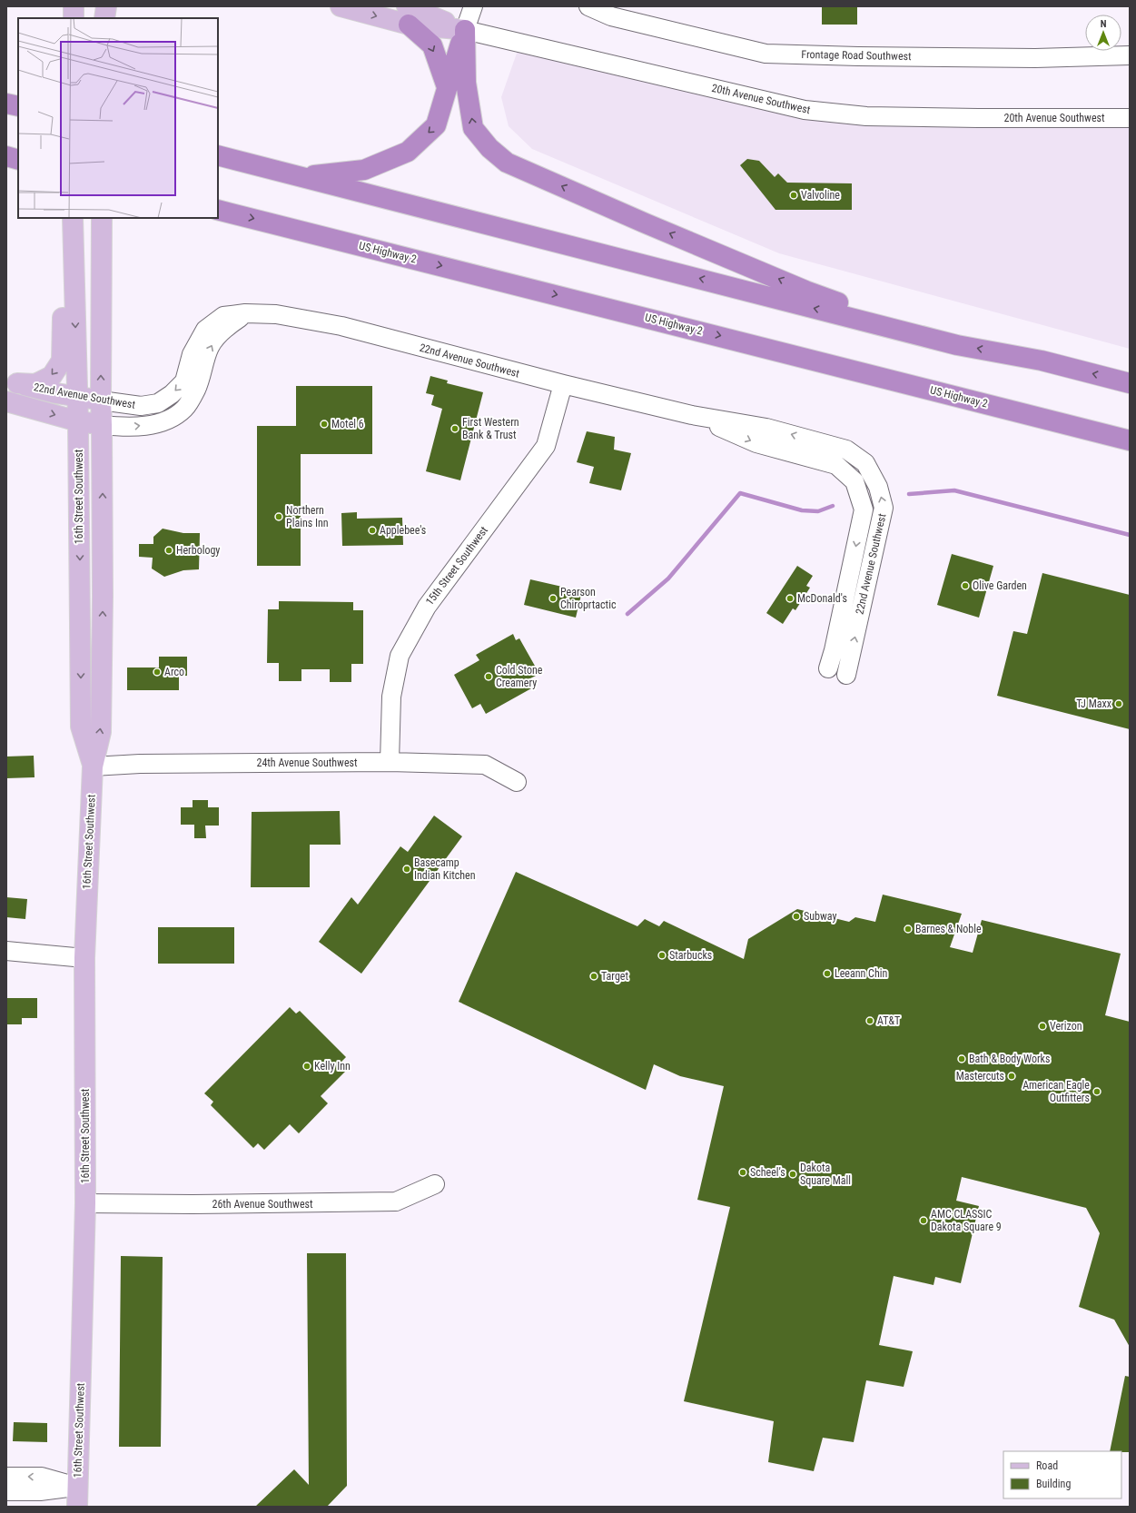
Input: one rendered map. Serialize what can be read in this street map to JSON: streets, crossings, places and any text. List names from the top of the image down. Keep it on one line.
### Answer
{"streets":{"highway":["US Highway 2"],"main road":["20th Avenue Southwest","22nd Avenue Southwest","16th Street Southwest"],"street":["Frontage Road Southwest","15th Street Southwest","24th Avenue Southwest","26th Avenue Southwest"]},"crossings":[["22nd Avenue Southwest","16th Street Southwest"],["22nd Avenue Southwest","15th Street Southwest"],["16th Street Southwest","24th Avenue Southwest"],["16th Street Southwest","26th Avenue Southwest"],["15th Street Southwest","24th Avenue Southwest"]],"places":["Valvoline","Motel 6","First Western Bank & Trust","Northern Plains Inn","Applebee's","Herbology","Olive Garden","Pearson Chiroprtactic","McDonald's","Arco","Cold Stone Creamery","TJ Maxx","Basecamp Indian Kitchen","Subway","Barnes & Noble","Starbucks","Leeann Chin","Target","AT&T","Verizon","Bath & Body Works","Kelly Inn","Mastercuts","American Eagle Outfitters","Scheel’s","Dakota Square Mall","AMC CLASSIC Dakota Square 9"],"legend":["Road","Building"],"north":"top"}
